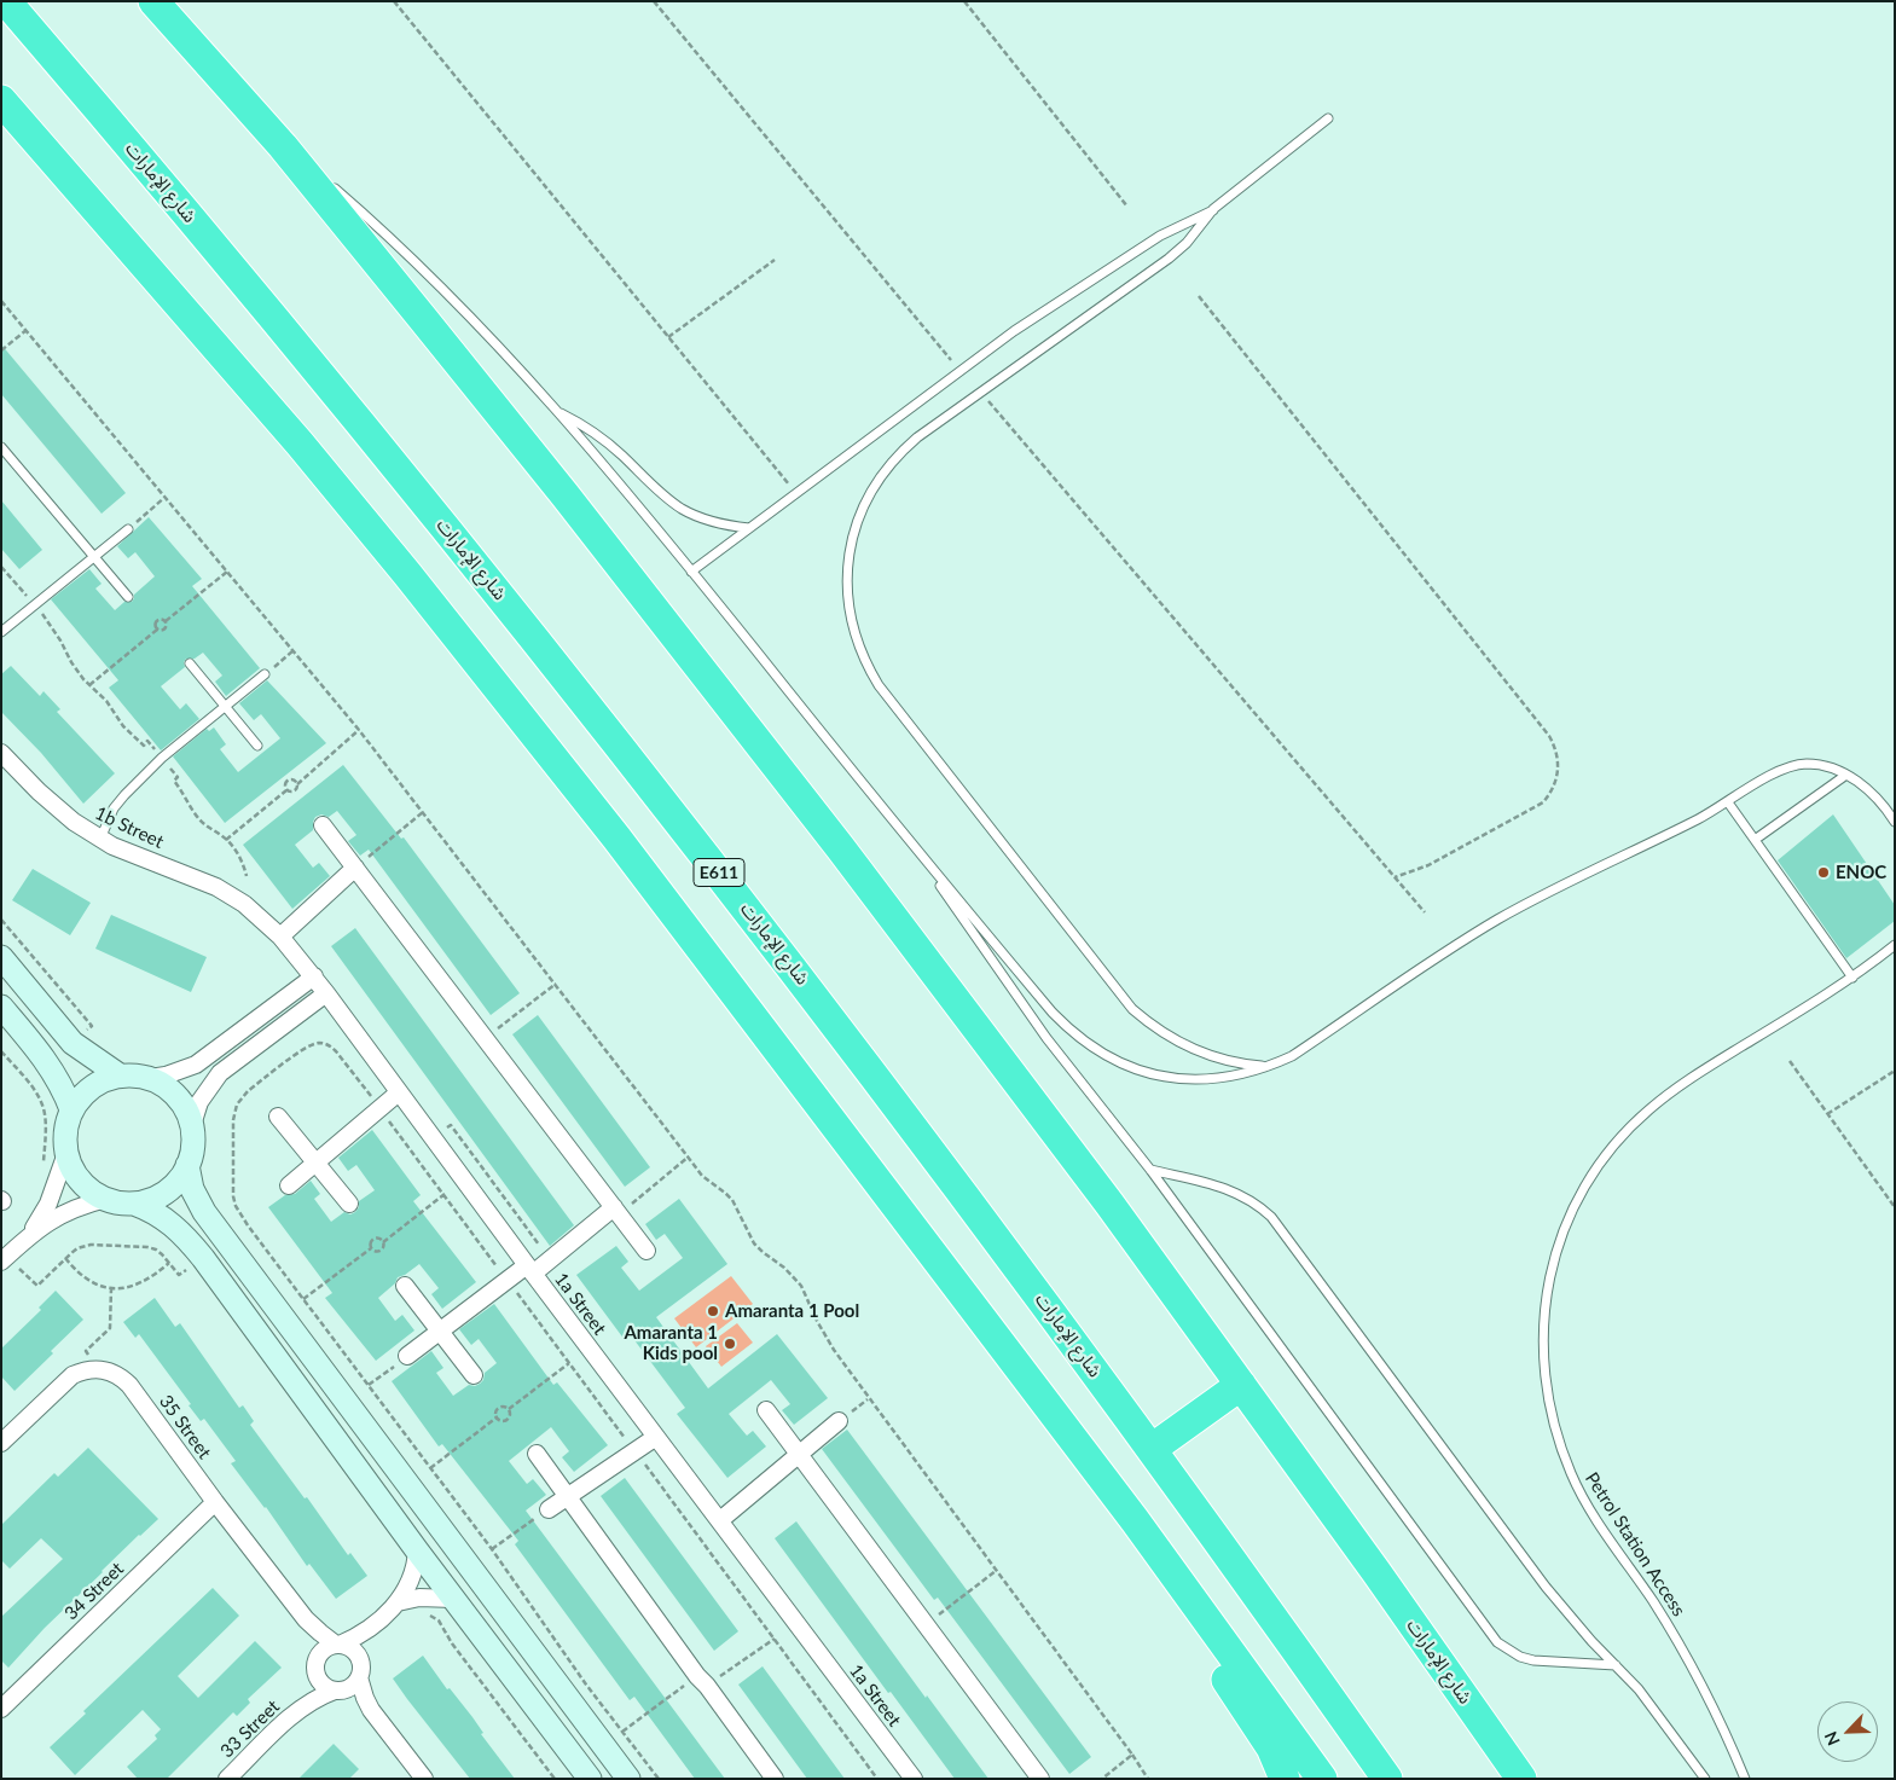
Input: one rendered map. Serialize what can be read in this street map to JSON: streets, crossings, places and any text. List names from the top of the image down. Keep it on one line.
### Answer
{"streets":{"highway":["شارع الإمارات","E611"],"street":["1b Street","1a Street","35 Street","34 Street","33 Street"],"lane":["Petrol Station Access"]},"crossings":[["1b Street","1a Street"],["35 Street","34 Street"]],"places":["ENOC","Amaranta 1 Pool","Amaranta 1 Kids pool"],"north":"bottom left"}
